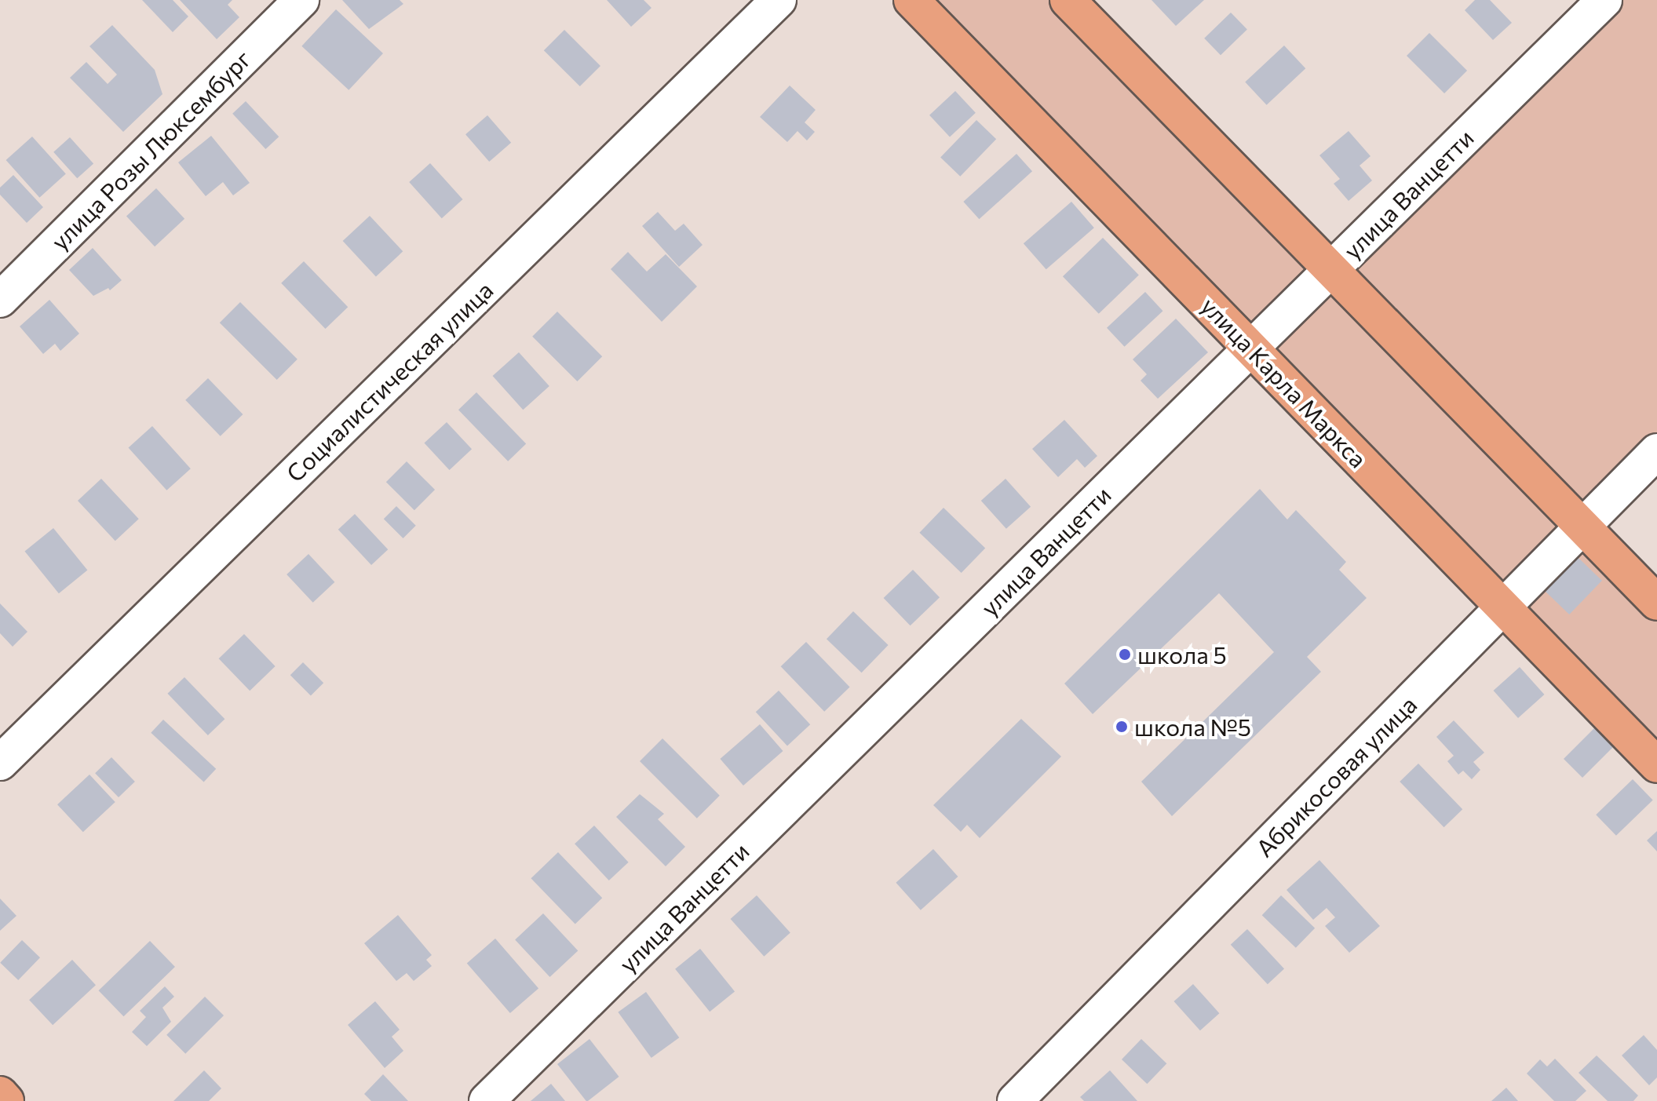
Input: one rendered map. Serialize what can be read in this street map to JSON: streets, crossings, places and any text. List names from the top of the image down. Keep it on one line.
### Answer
{"streets":{"main road":["улица Карла Маркса"],"street":["улица Розы Люксембург","улица Ванцетти","Социалистическая улица","Абрикосовая улица"]},"crossings":[["улица Ванцетти","улица Карла Маркса"],["улица Карла Маркса","Абрикосовая улица"]],"places":["школа 5","школа №5"]}
